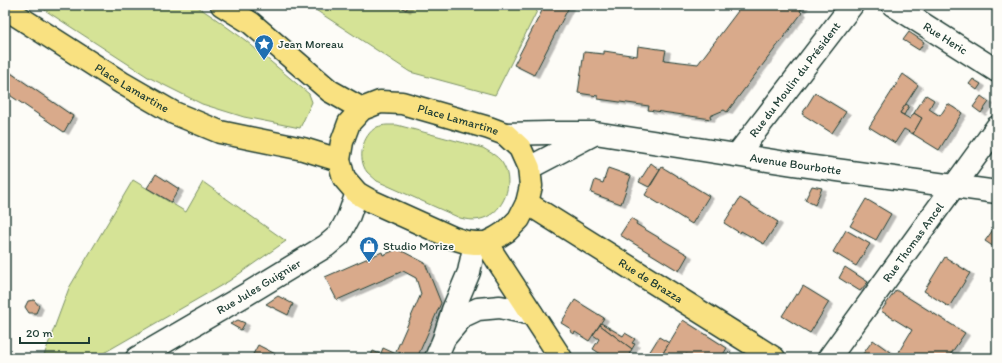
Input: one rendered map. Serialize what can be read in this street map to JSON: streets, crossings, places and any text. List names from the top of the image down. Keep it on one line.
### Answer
{"streets":{"main road":["Place Lamartine","Rue de Brazza"],"street":["Rue Heric","Rue du Moulin du Président","Avenue Bourbotte","Rue Thomas Ancel","Rue Jules Guignier"]},"crossings":[["Rue du Moulin du Président","Avenue Bourbotte"],["Place Lamartine","Avenue Bourbotte"],["Place Lamartine","Rue de Brazza"],["Place Lamartine","Rue Jules Guignier"],["Avenue Bourbotte","Rue Thomas Ancel"]],"places":{"place":["Jean Moreau"],"shop":["Studio Morize"]},"scale_bar":"20 m"}
